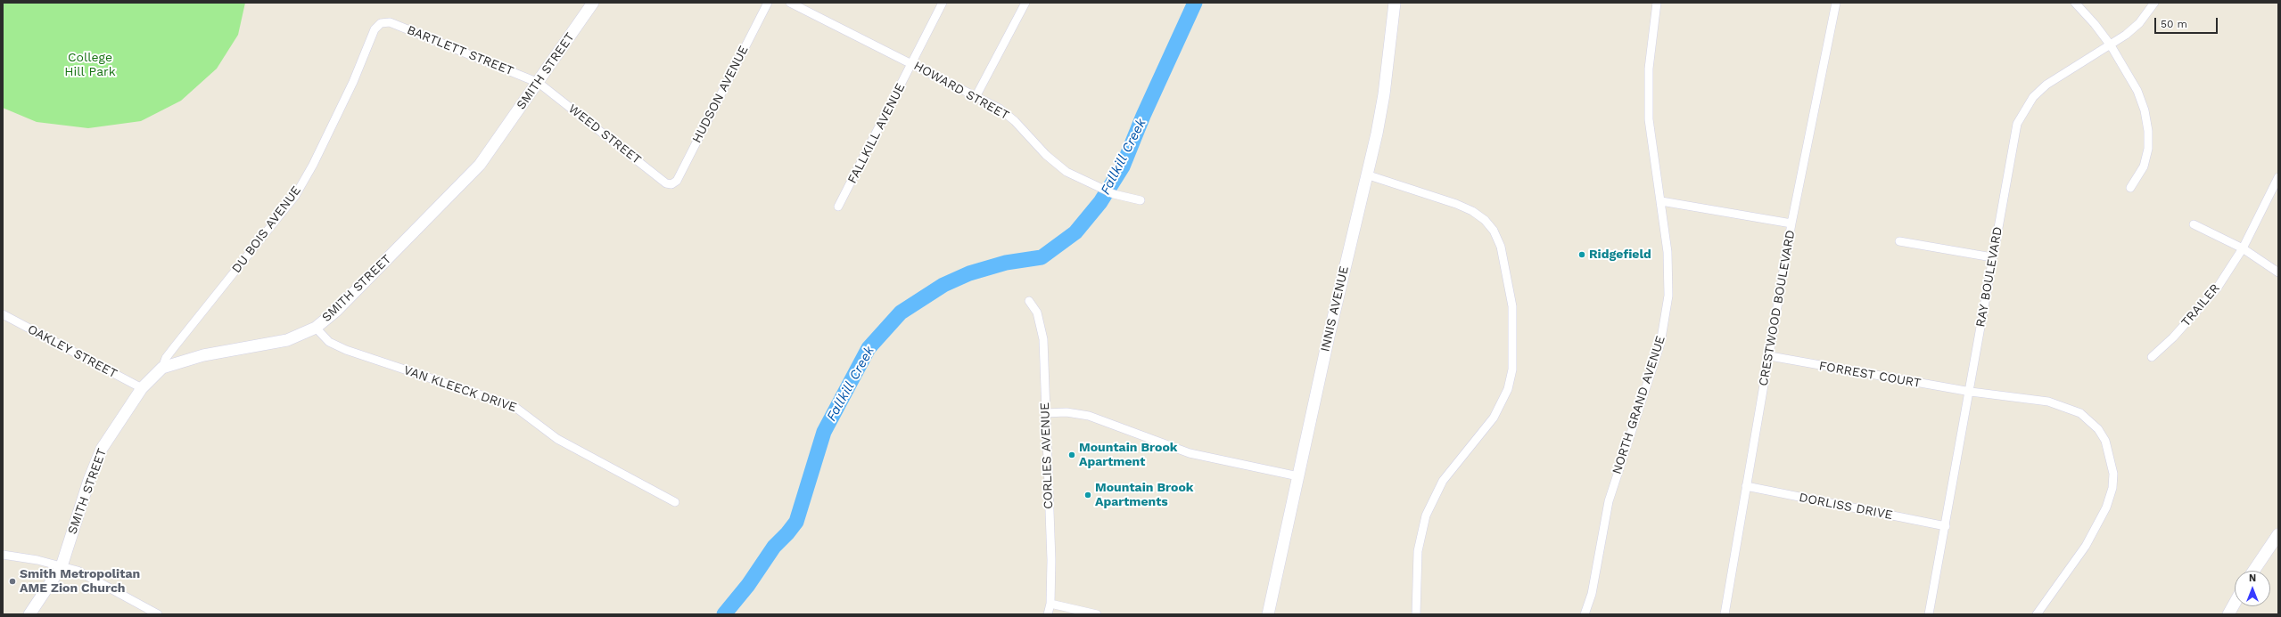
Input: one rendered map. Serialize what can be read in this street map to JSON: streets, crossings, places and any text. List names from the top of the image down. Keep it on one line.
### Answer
{"streets":{"street":["BARTLETT STREET","SMITH STREET","HOWARD STREET","HUDSON AVENUE","FALLKILL AVENUE","WEED STREET","DU BOIS AVENUE","RAY BOULEVARD","TRAILER","CRESTWOOD BOULEVARD","INNIS AVENUE","OAKLEY STREET","FORREST COURT","VAN KLEECK DRIVE","NORTH GRAND AVENUE","CORLIES AVENUE","DORLISS DRIVE"]},"crossings":[["BARTLETT STREET","SMITH STREET"],["BARTLETT STREET","WEED STREET"],["BARTLETT STREET","DU BOIS AVENUE"],["SMITH STREET","WEED STREET"],["SMITH STREET","DU BOIS AVENUE"],["SMITH STREET","OAKLEY STREET"],["SMITH STREET","VAN KLEECK DRIVE"],["HOWARD STREET","FALLKILL AVENUE"],["HUDSON AVENUE","WEED STREET"],["RAY BOULEVARD","FORREST COURT"],["RAY BOULEVARD","DORLISS DRIVE"],["CRESTWOOD BOULEVARD","FORREST COURT"],["CRESTWOOD BOULEVARD","DORLISS DRIVE"]],"water":["Fallkill Creek"],"parks":["College Hill Park"],"places":["Ridgefield","Mountain Brook Apartment","Mountain Brook Apartments","Smith Metropolitan AME Zion Church"],"scale_bar":"50 m","north":"top"}
